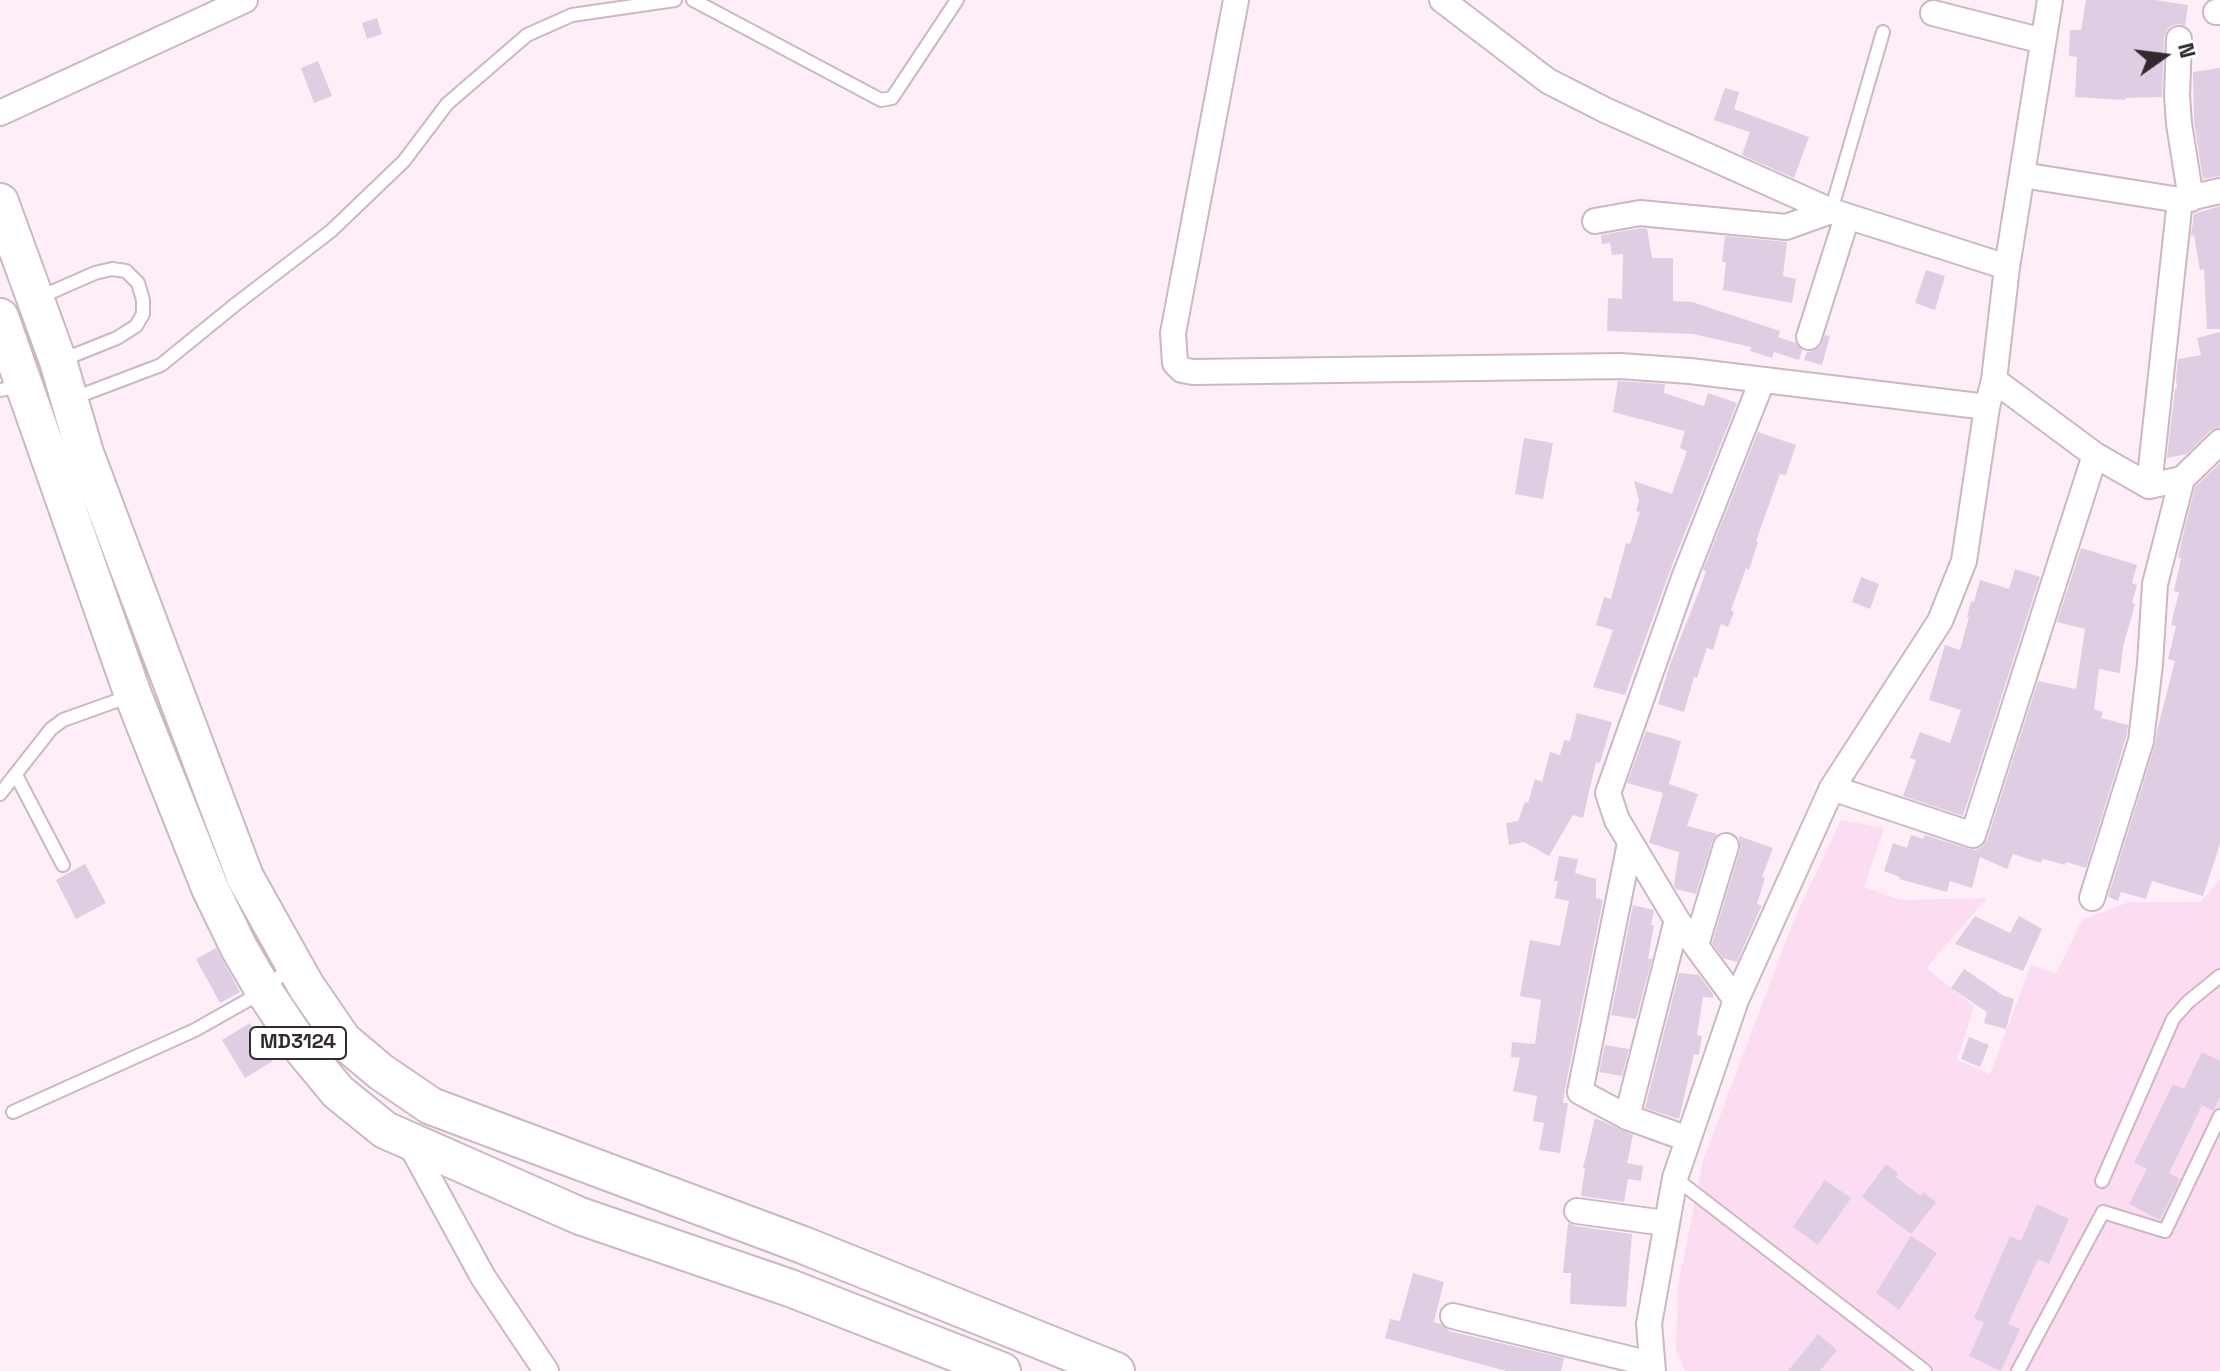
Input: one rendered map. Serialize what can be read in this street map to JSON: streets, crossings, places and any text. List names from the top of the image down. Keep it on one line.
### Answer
{"streets":{"main road":["MD3124"]},"north":"right"}
